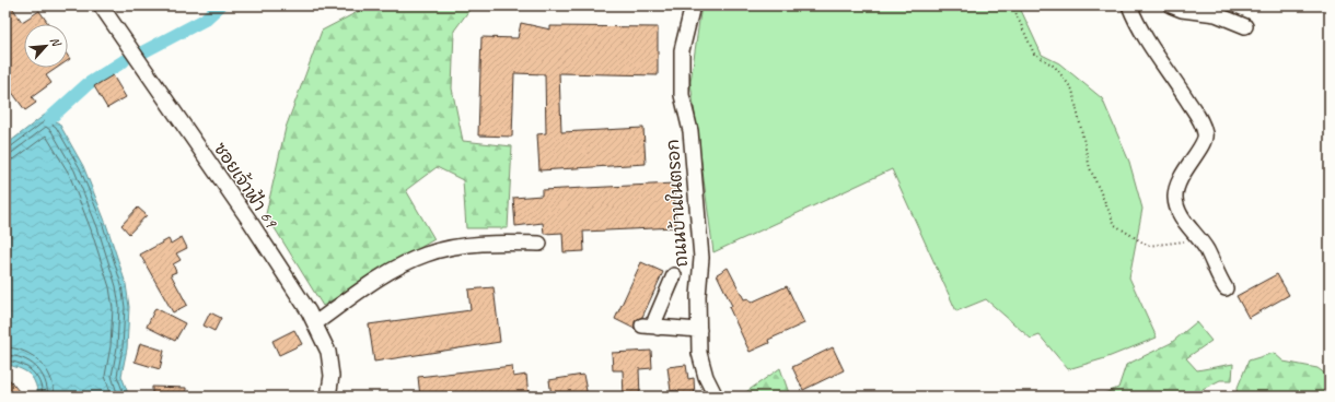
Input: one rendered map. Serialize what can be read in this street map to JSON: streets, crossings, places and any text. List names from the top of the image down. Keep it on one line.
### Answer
{"streets":{"street":["ซอยเจ้าฟ้า 69","ถนนบ้านในตรอก"]},"north":"top right"}
